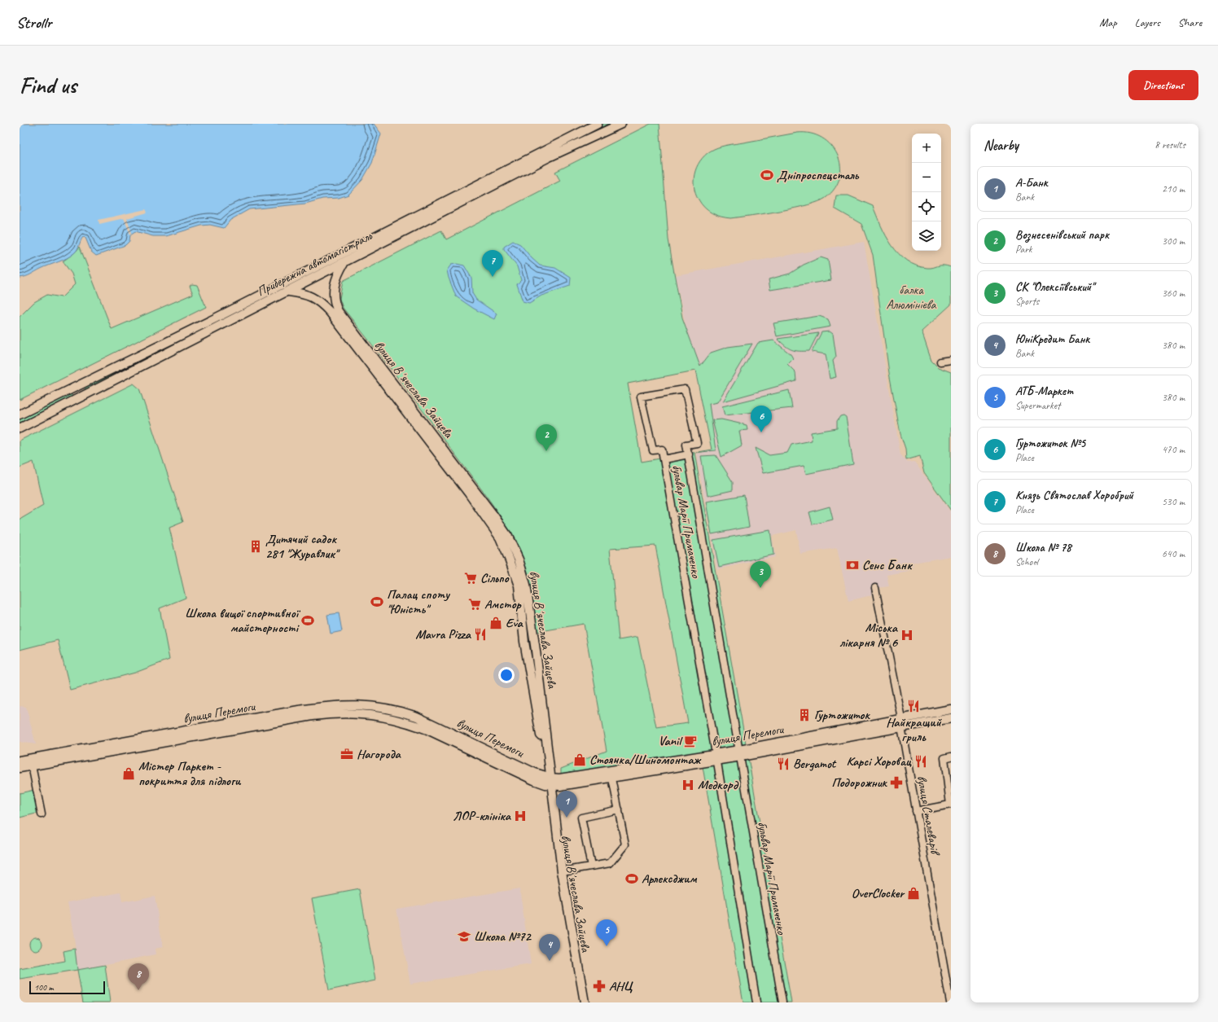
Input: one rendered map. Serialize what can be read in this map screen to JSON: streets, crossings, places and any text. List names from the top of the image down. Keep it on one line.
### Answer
{"streets":{"main road":["Прибережна автомагістраль","вулиця Вʼячеслава Зайцева","вулиця Перемоги"],"street":["бульвар Марії Примаченко","вулиця Сталеварів"]},"crossings":[["Прибережна автомагістраль","вулиця Вʼячеслава Зайцева"],["вулиця Вʼячеслава Зайцева","вулиця Перемоги"],["бульвар Марії Примаченко","вулиця Перемоги"],["вулиця Перемоги","вулиця Сталеварів"]],"parks":["балка Алюмінієва"],"places":{"sports":["Дніпроспецсталь","Палац споту \"Юність\"","Школа вищої спортивної майстерності","Арлексджим"],"building":["Дитячий садок 281 \"Журавлик\"","Гуртожиток"],"bank":["Сенс Банк"],"supermarket":["Сільпо","Амстор"],"shop":["Eva","Стоянка/Шиномонтаж","Містер Паркет - покриття для підлоги","OverClocker"],"restaurant":["Mavra Pizza","Найкращий гриль","Карсі Хоровац","Bergamot"],"hospital":["Мiська лiкарня № 6","Медкорд","ЛОР-клініка"],"cafe":["Vanil"],"office":["Нагорода"],"pharmacy":["Подорожник","АНЦ"],"school or university":["Школа №72"]},"scale_bar":"100 m","page":{"header":"Strollr","nav":["Map","Layers","Share"],"buttons":"Directions","title":"Find us","heading":["Nearby","8 results"],"map_buttons":["+","−"],"list":[{"mark":"1","name":"А-Банк","note":"Bank","value":"210 m"},{"mark":"2","name":"Вознесенівський парк","note":"Park","value":"300 m"},{"mark":"3","name":"СК \"Олексіївський\"","note":"Sports","value":"360 m"},{"mark":"4","name":"ЮніКредит Банк","note":"Bank","value":"380 m"},{"mark":"5","name":"АТБ-Маркет","note":"Supermarket","value":"380 m"},{"mark":"6","name":"Гуртожиток №5","note":"Place","value":"470 m"},{"mark":"7","name":"Князь Святослав Хоробрий","note":"Place","value":"530 m"},{"mark":"8","name":"Школа № 78","note":"School","value":"640 m"}],"pins":["7","6","2","3","1","5","4","8"],"scale":"100 m"}}
